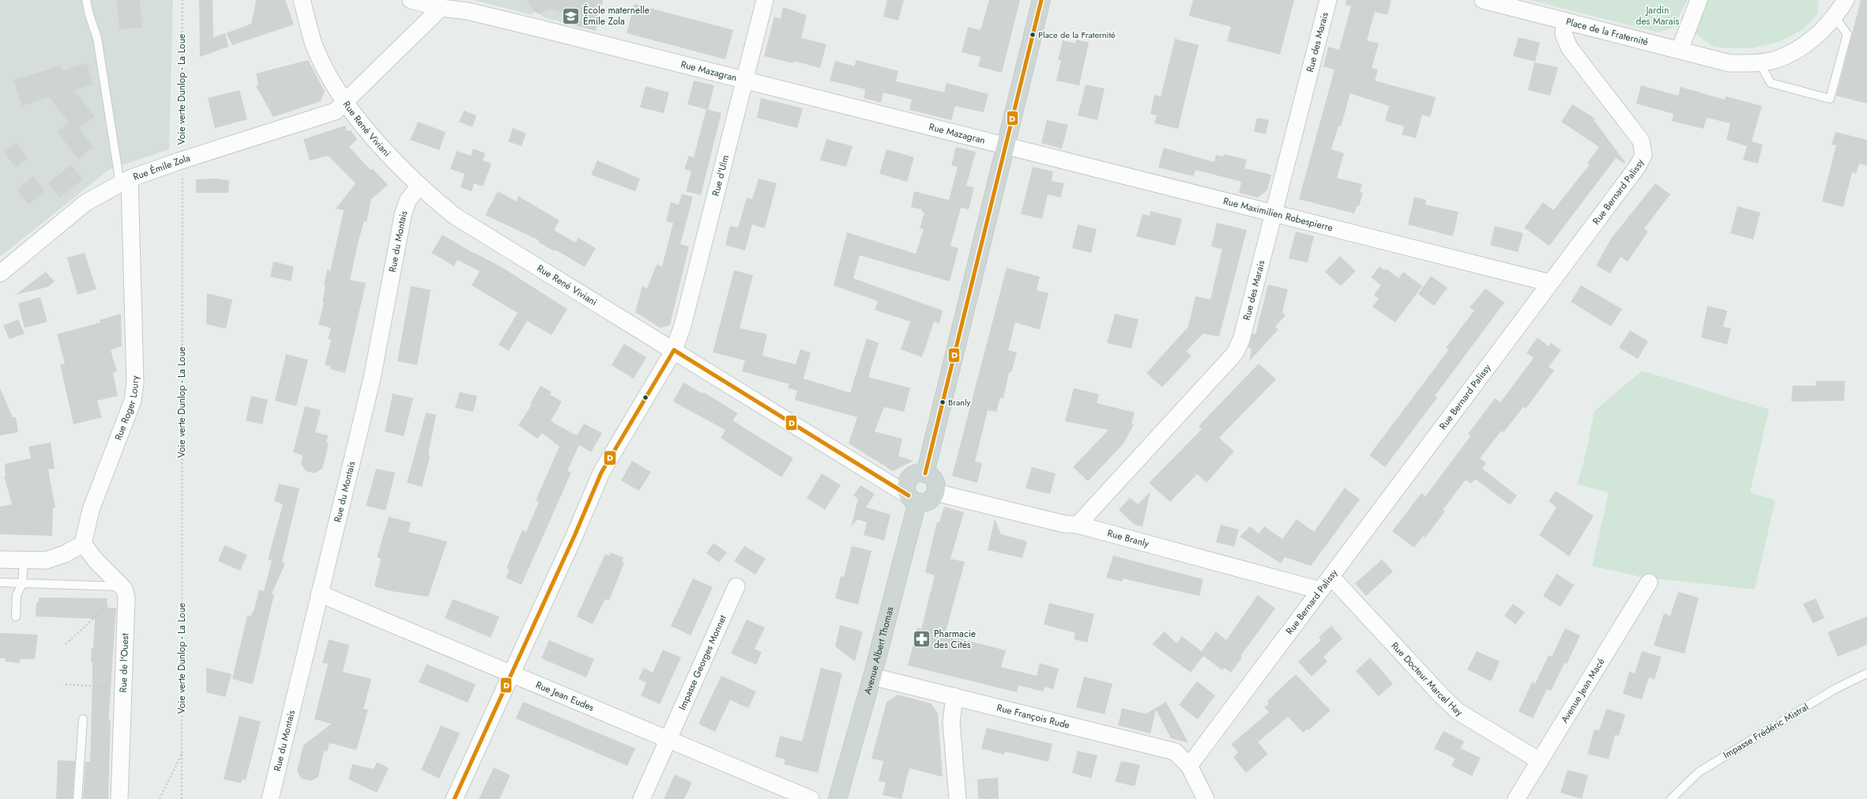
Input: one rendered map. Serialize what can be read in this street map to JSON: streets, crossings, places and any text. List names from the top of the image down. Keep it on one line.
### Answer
{"streets":{"main road":["Avenue Albert Thomas"],"street":["Place de la Fraternité","Rue des Marais","Rue Mazagran","Rue René Viviani","Rue Émile Zola","Rue d'Ulm","Rue Bernard Palissy","Rue Maximilien Robespierre","Rue du Montais","Rue Roger Loury","Rue Branly","Rue de l'Ouest","Impasse Georges Monnet","Rue Docteur Marcel Hay","Avenue Jean Macé","Rue Jean Eudes","Rue François Rude"],"lane":["Impasse Frédéric Mistral"],"path":["Voie verte Dunlop - La Loue"]},"crossings":[["Place de la Fraternité","Rue Bernard Palissy"],["Rue des Marais","Rue Maximilien Robespierre"],["Rue des Marais","Rue Branly"],["Rue Mazagran","Rue Émile Zola"],["Rue Mazagran","Rue d'Ulm"],["Rue Mazagran","Rue Maximilien Robespierre"],["Voie verte Dunlop - La Loue","Rue Émile Zola"],["Rue René Viviani","Rue Émile Zola"],["Rue René Viviani","Rue d'Ulm"],["Rue René Viviani","Rue du Montais"],["Rue René Viviani","Rue Branly"],["Rue René Viviani","Avenue Albert Thomas"],["Rue Émile Zola","Rue Roger Loury"],["Rue d'Ulm","Rue Jean Eudes"],["Rue Bernard Palissy","Rue Maximilien Robespierre"],["Rue Bernard Palissy","Rue Branly"],["Rue Bernard Palissy","Rue Docteur Marcel Hay"],["Rue Bernard Palissy","Rue François Rude"],["Rue du Montais","Rue Jean Eudes"],["Rue Branly","Avenue Albert Thomas"],["Avenue Albert Thomas","Rue François Rude"],["Impasse Georges Monnet","Rue Jean Eudes"],["Rue Docteur Marcel Hay","Avenue Jean Macé"]],"parks":["Jardin des Marais"],"places":{"school or university":["École maternelle Émile Zola"],"other":["Place de la Fraternité","Branly"],"pharmacy":["Pharmacie des Cités"]},"lines":["transit line D"]}
